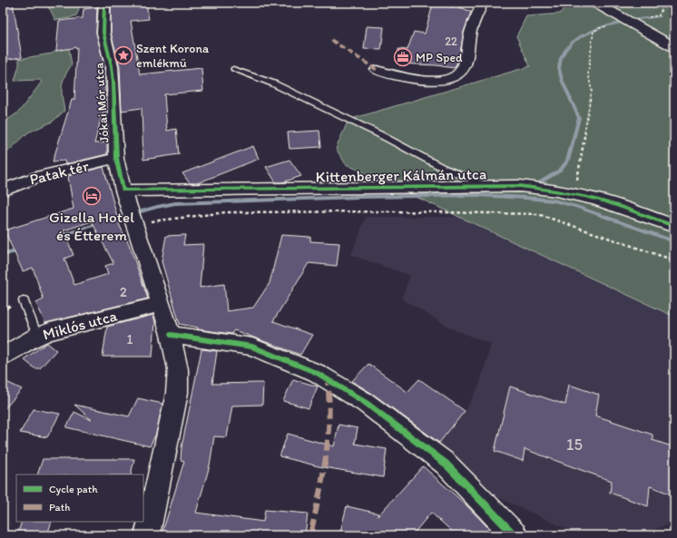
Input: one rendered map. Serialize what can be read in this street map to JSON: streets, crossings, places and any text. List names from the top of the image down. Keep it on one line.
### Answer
{"streets":{"street":["Jókai Mór utca","Patak tér","Kittenberger Kálmán utca","Miklós utca"]},"crossings":[["Jókai Mór utca","Patak tér"],["Jókai Mór utca","Kittenberger Kálmán utca"],["Jókai Mór utca","Miklós utca"]],"places":{"place":["Szent Korona emlékmű"],"office":["MP Sped"],"hotel":["Gizella Hotel és Étterem"]},"house_numbers":["22","2","1","15"],"legend":["Cycle path","Path"]}
